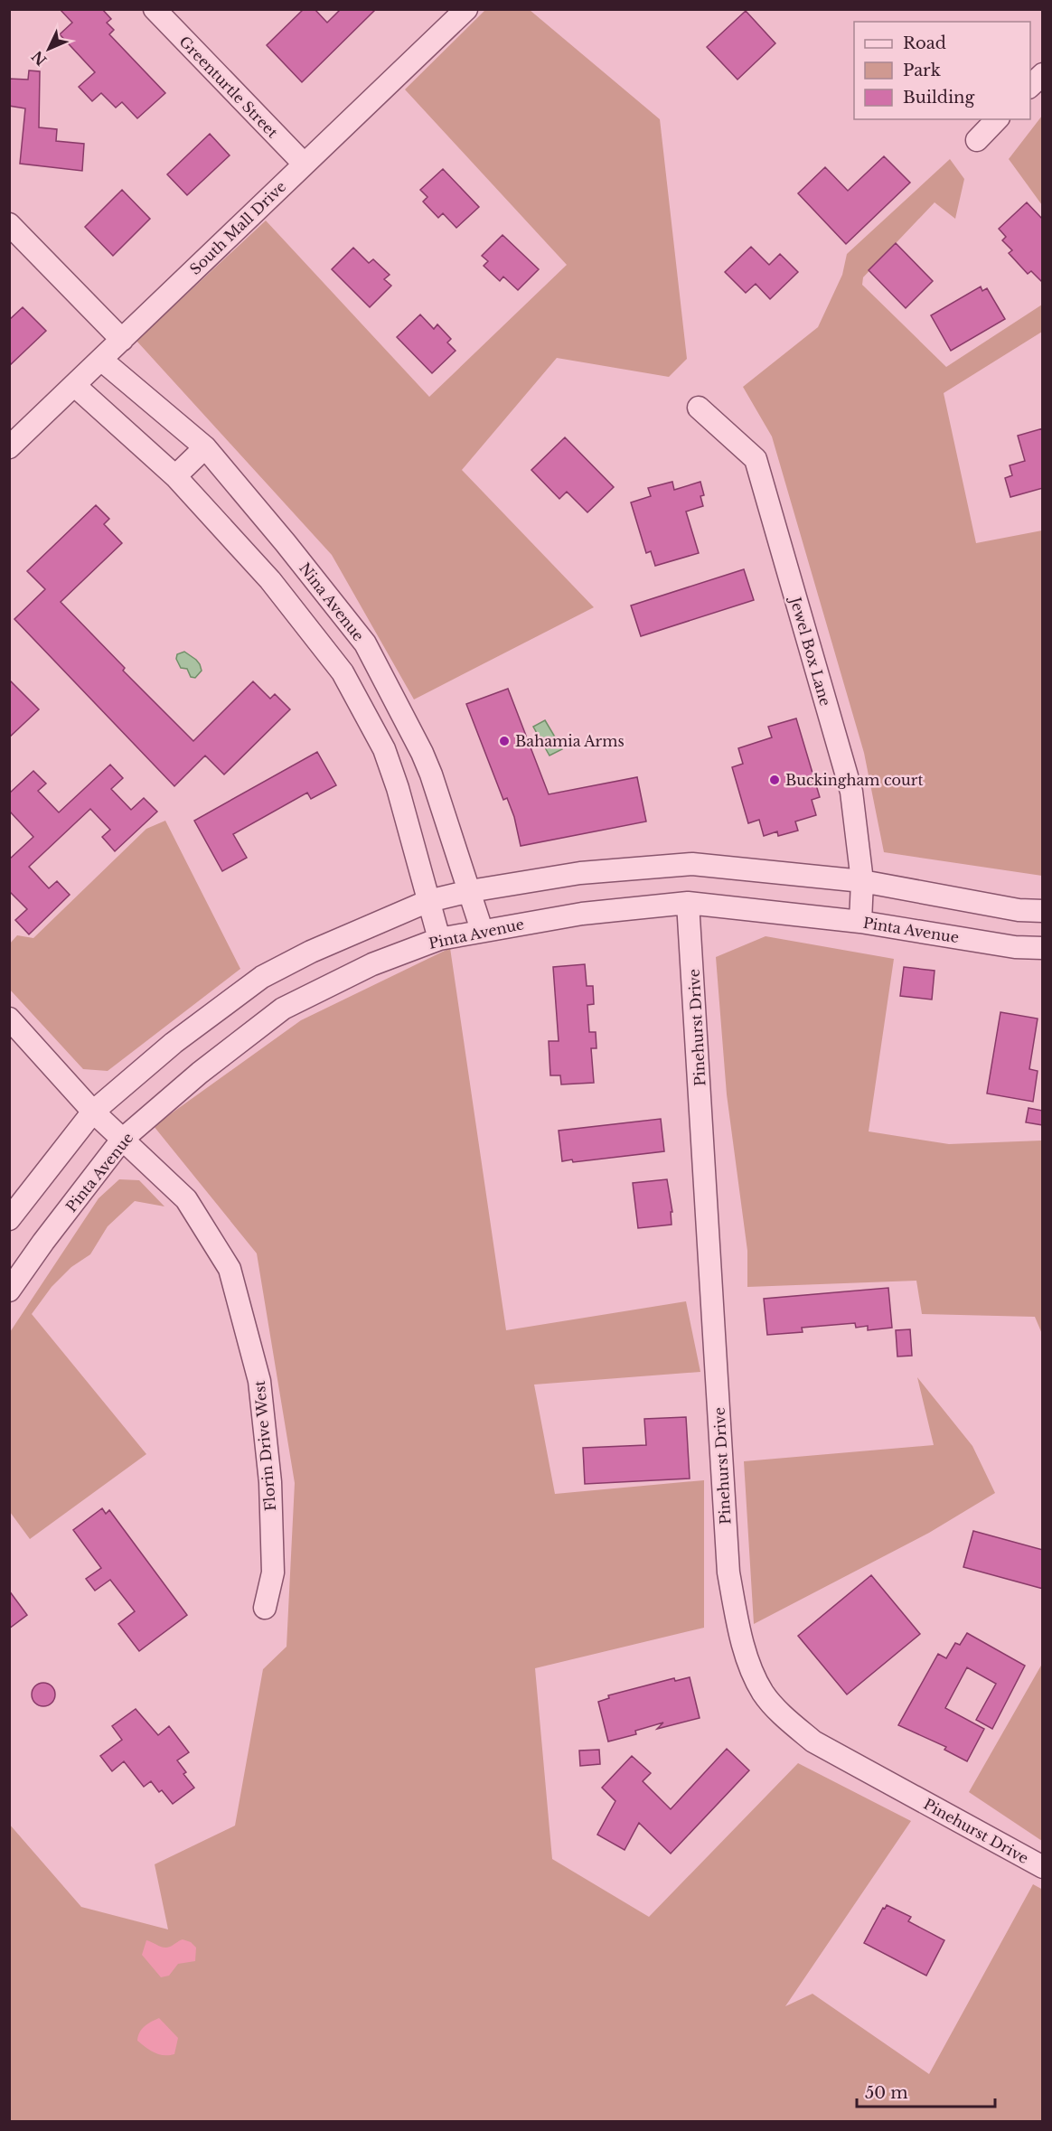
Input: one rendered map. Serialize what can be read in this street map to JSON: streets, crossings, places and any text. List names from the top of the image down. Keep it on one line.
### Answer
{"streets":{"street":["Greenturtle Street","South Mall Drive","Nina Avenue","Jewel Box Lane","Pinta Avenue","Pinehurst Drive","Florin Drive West"]},"crossings":[["Greenturtle Street","South Mall Drive"],["South Mall Drive","Nina Avenue"],["Nina Avenue","Pinta Avenue"],["Jewel Box Lane","Pinta Avenue"],["Pinta Avenue","Pinehurst Drive"],["Pinta Avenue","Florin Drive West"]],"places":["Bahamia Arms","Buckingham court"],"legend":["Road","Park","Building"],"scale_bar":"50 m","north":"bottom left"}
